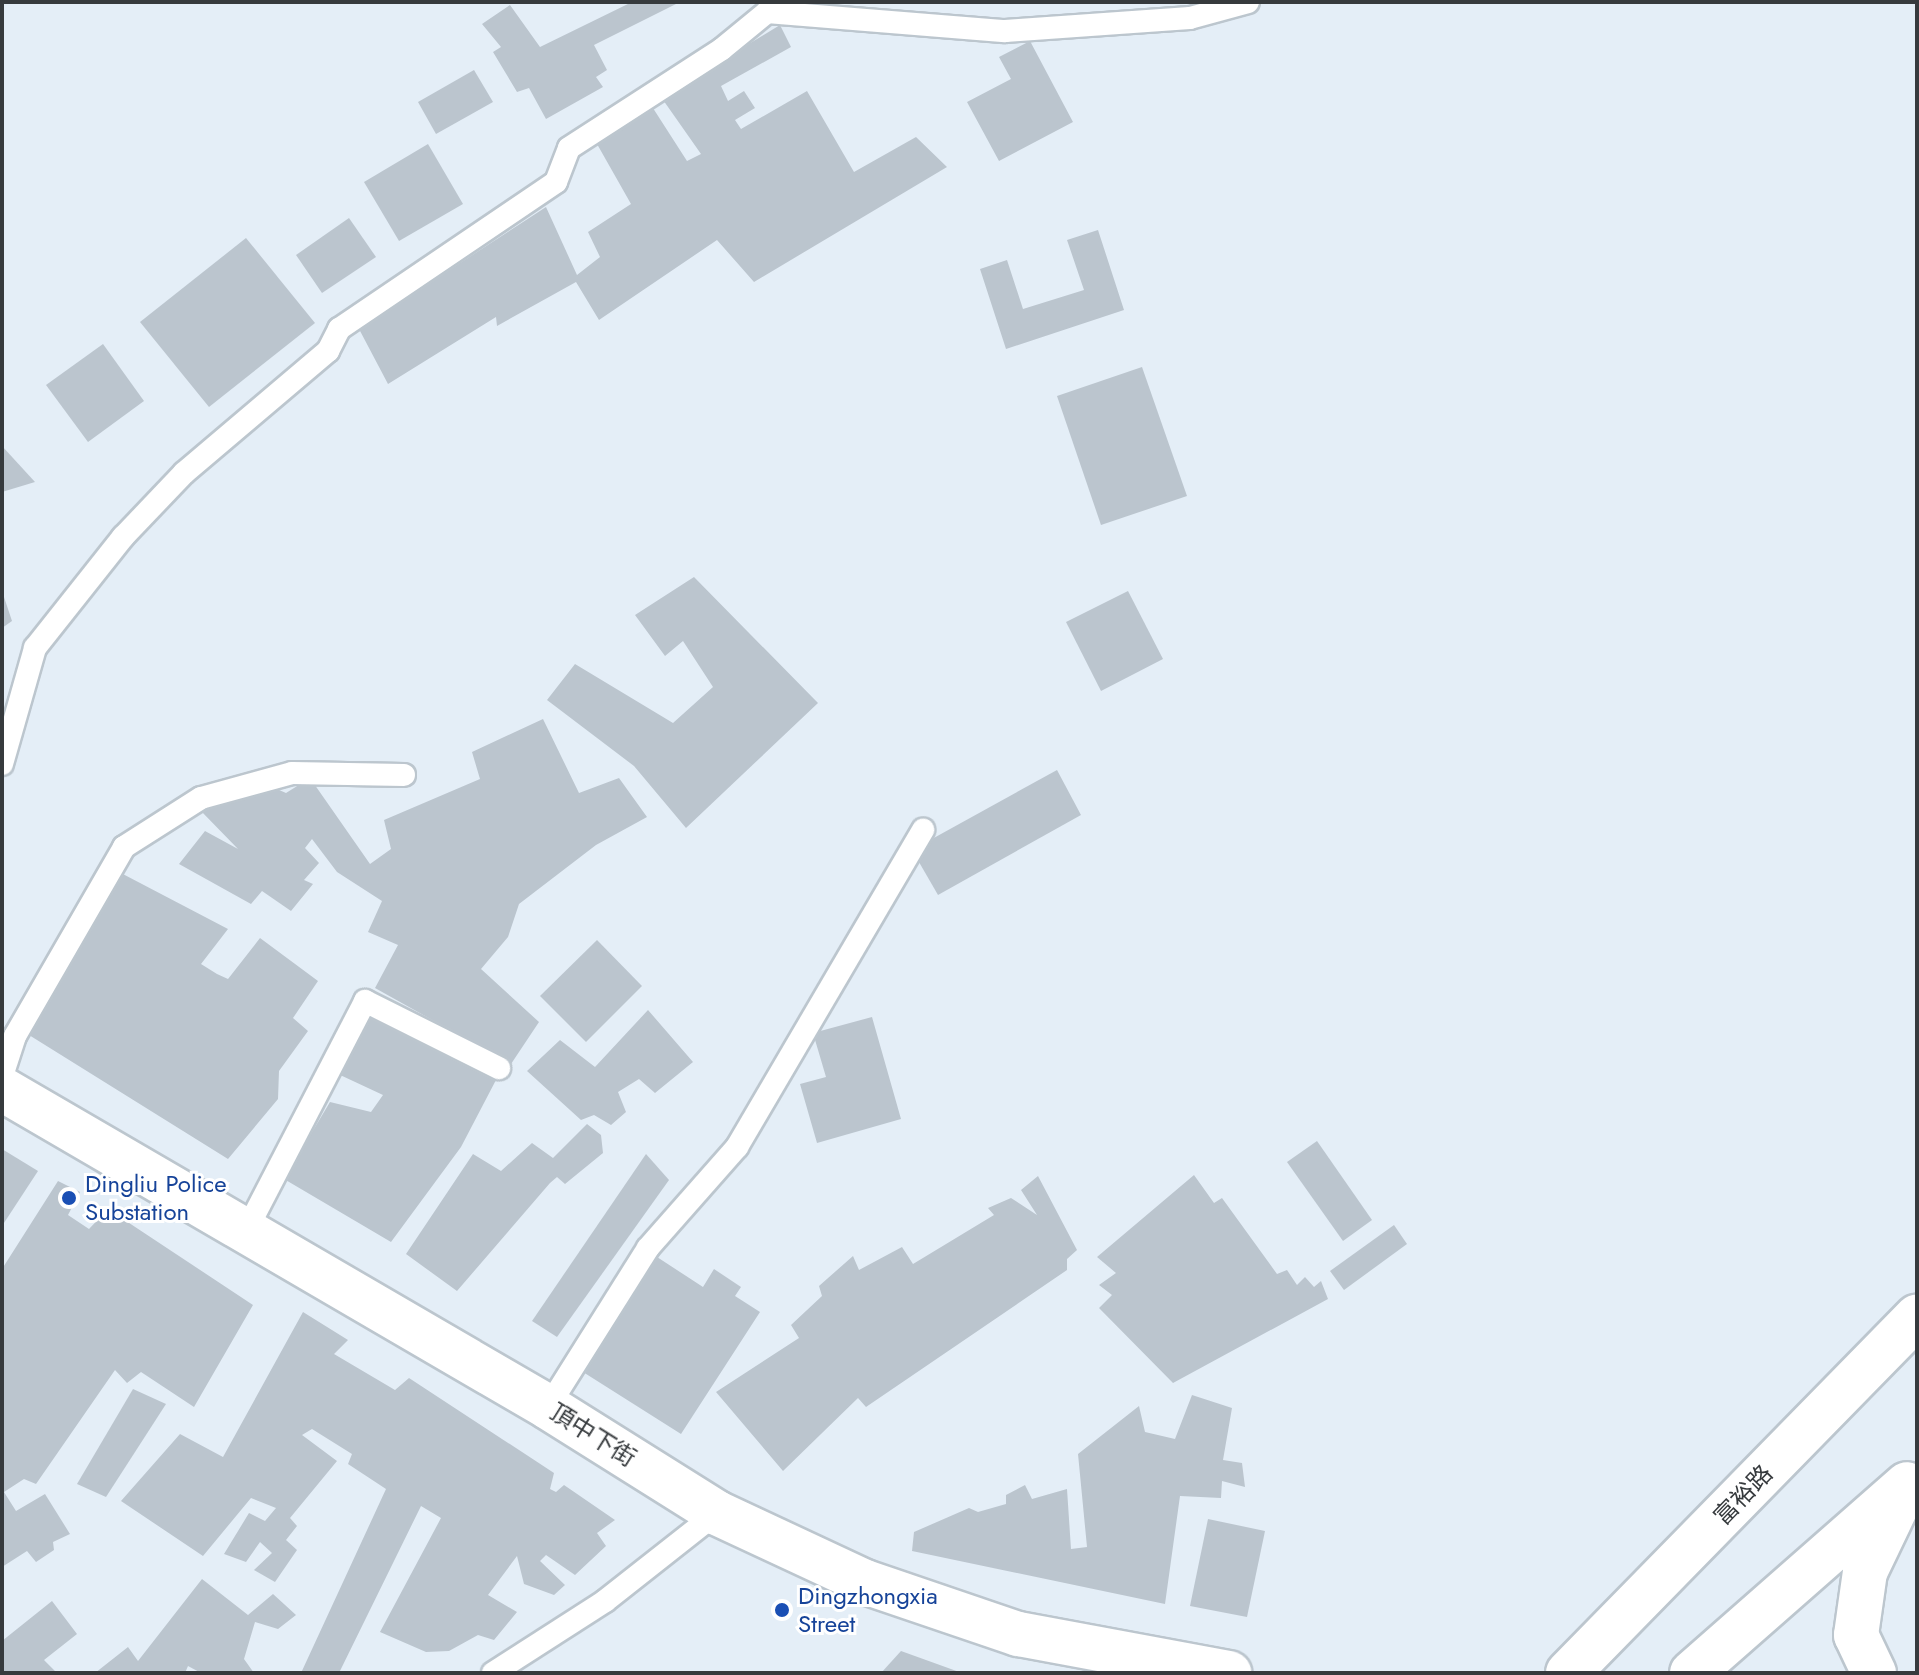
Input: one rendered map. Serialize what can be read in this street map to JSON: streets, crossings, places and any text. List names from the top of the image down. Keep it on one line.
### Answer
{"streets":{"main road":["頂中下街","富裕路"]},"places":["Dingliu Police Substation","Dingzhongxia Street"]}
